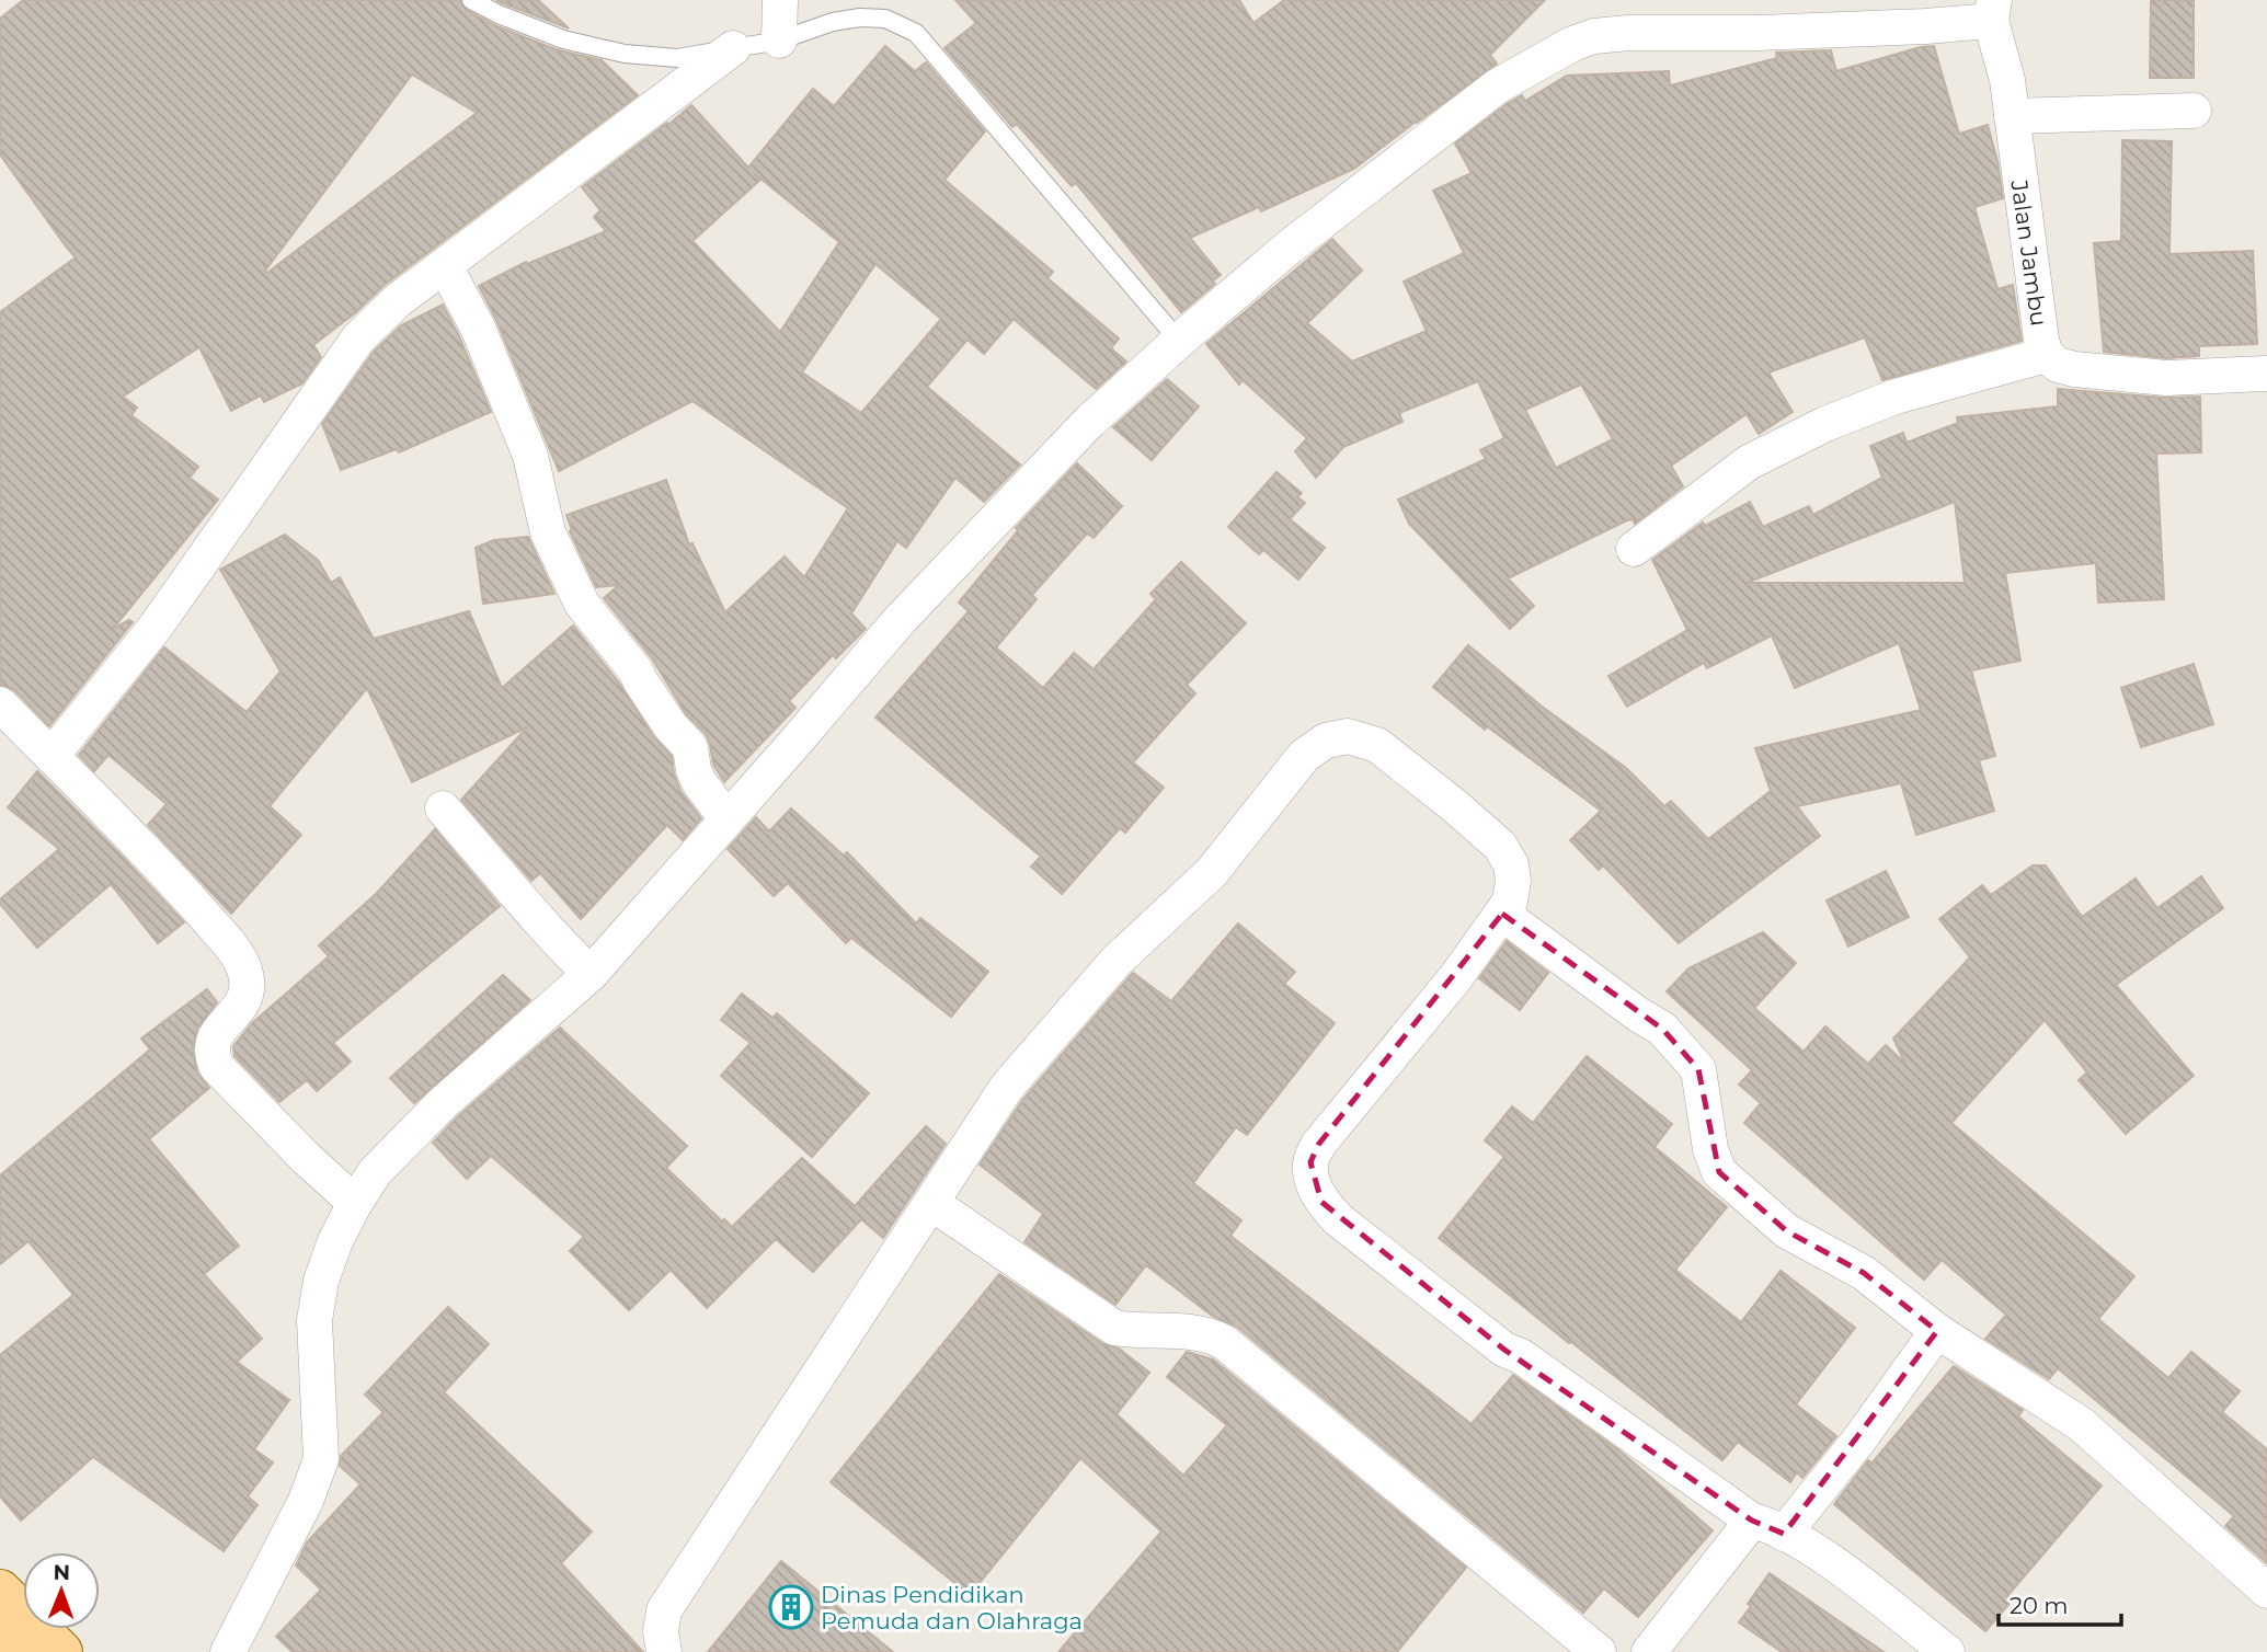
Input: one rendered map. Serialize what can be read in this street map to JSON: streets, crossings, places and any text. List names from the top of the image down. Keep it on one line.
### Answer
{"streets":{"street":["Jalan Jambu"]},"places":{"building":["Dinas Pendidikan Pemuda dan Olahraga"]},"scale_bar":"20 m","north":"top"}
